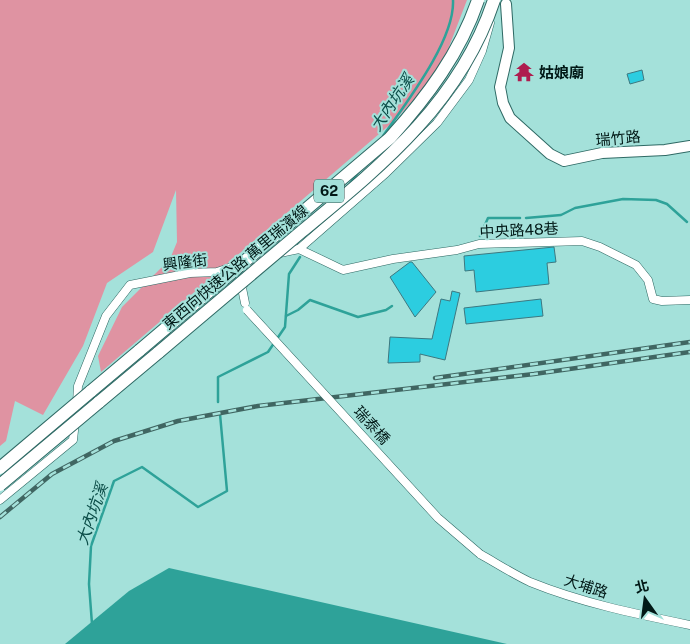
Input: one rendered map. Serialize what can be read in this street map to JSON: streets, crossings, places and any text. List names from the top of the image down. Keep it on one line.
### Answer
{"streets":{"highway":["62","東西向快速公路 萬里瑞濱線"],"street":["瑞竹路","中央路48巷","興隆街","瑞泰橋","大埔路"]},"crossings":[["瑞竹路","興隆街"],["瑞竹路","東西向快速公路 萬里瑞濱線"],["中央路48巷","興隆街"],["興隆街","東西向快速公路 萬里瑞濱線"],["瑞泰橋","大埔路"]],"water":["大內坑溪"],"places":{"temple":["姑娘廟"]},"north":"top"}
